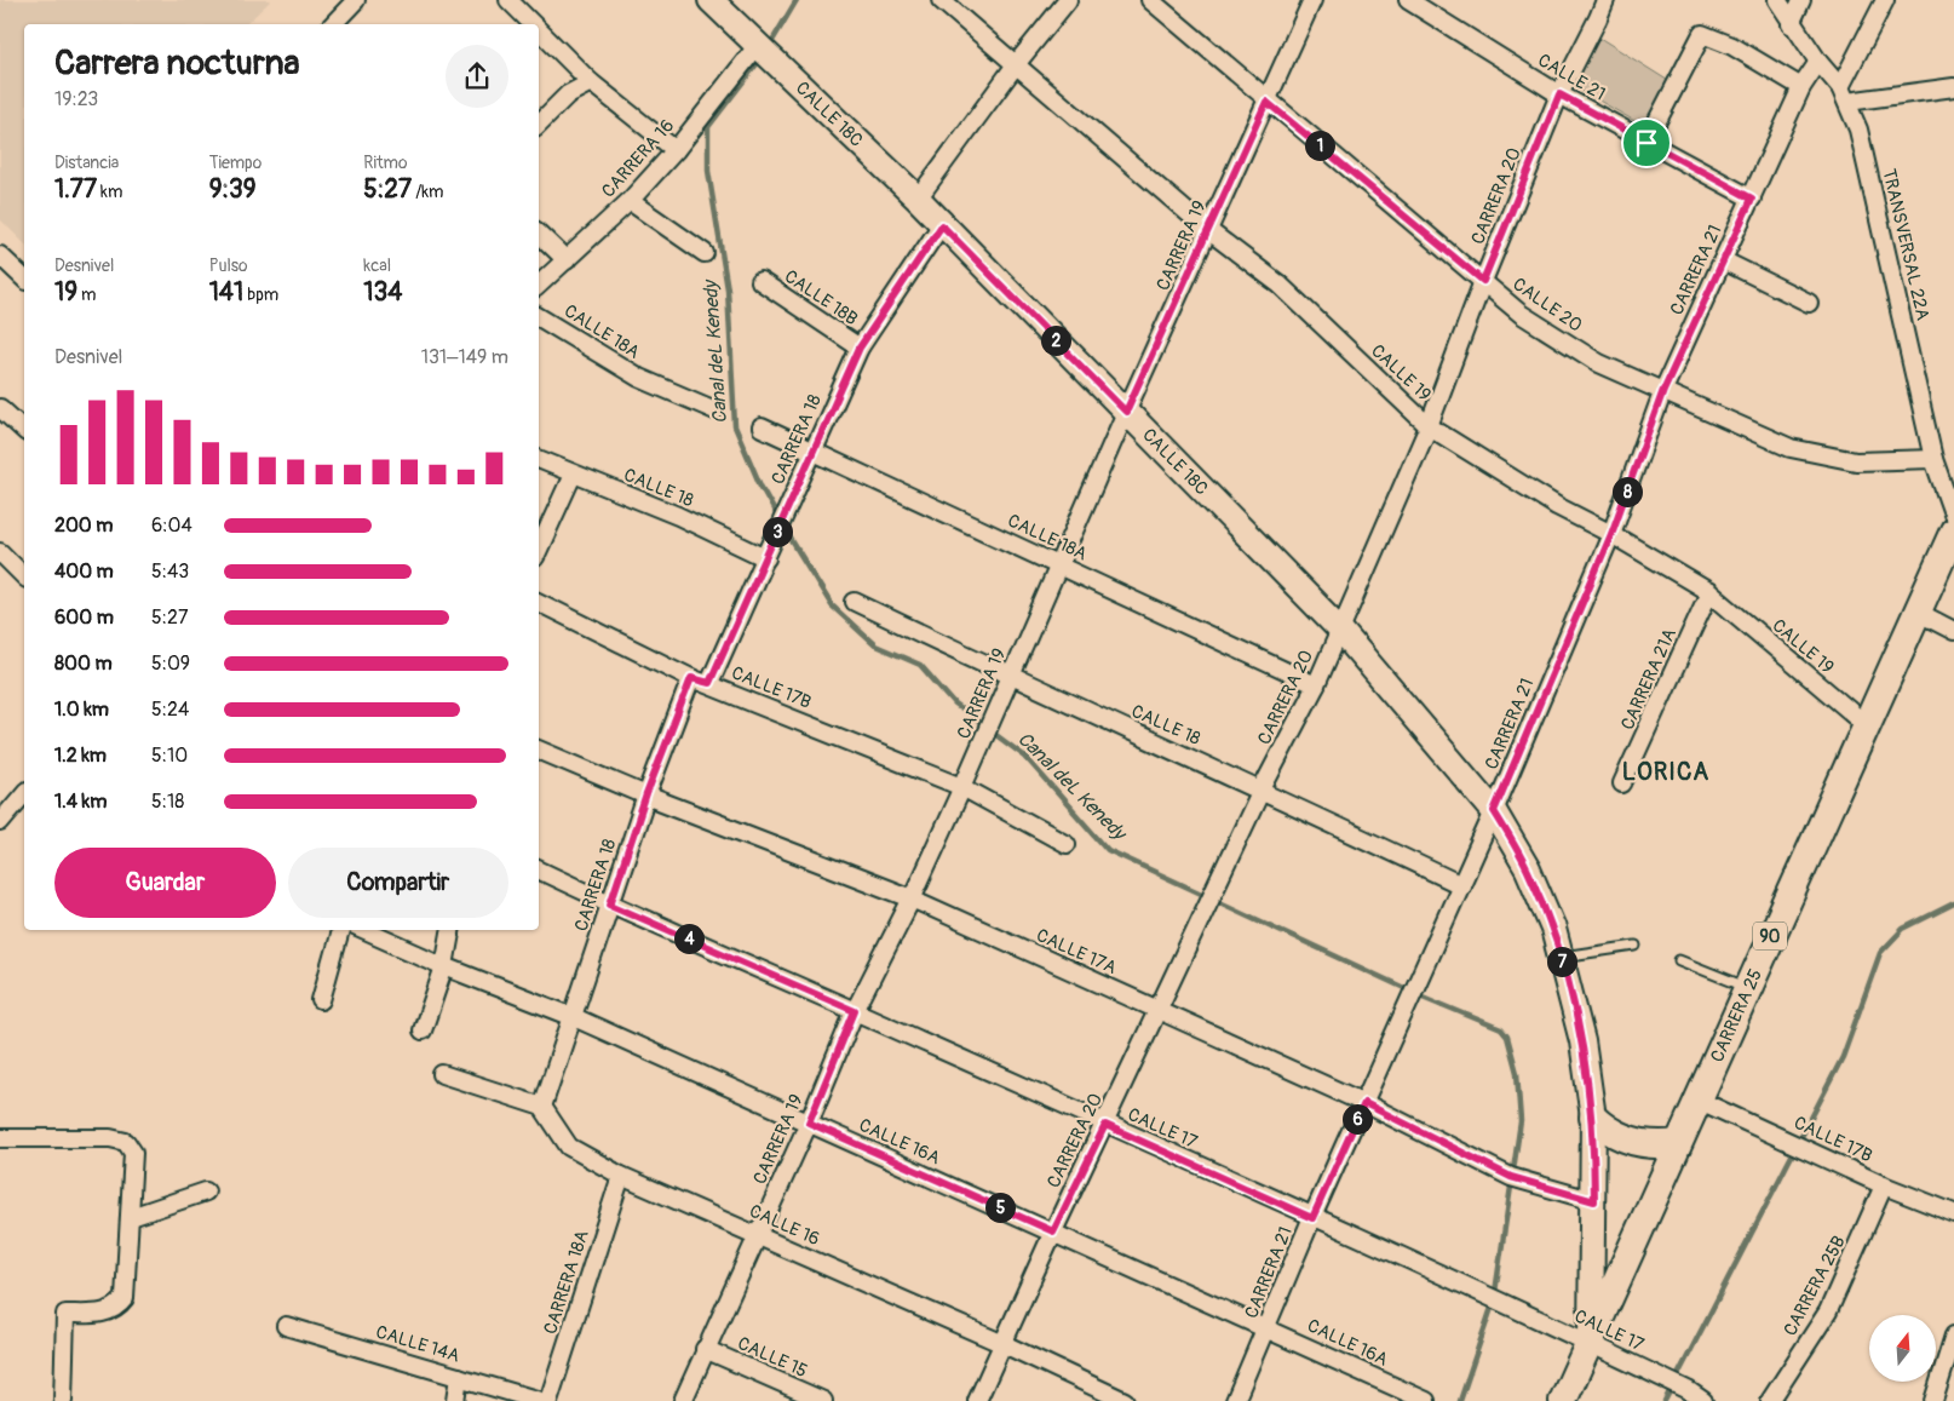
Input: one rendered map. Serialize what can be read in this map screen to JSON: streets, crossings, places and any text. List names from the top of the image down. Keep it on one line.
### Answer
{"streets":{"main road":["CALLE 18C","90","CARRERA 25"],"street":["CALLE 21","CARRERA 16","CARRERA 20","TRANSVERSAL 22A","CARRERA 19","CARRERA 21","CALLE 18B","CALLE 20","CALLE 18A","CALLE 19","CARRERA 18","CALLE 18","CARRERA 21A","CALLE 17B","CALLE 17A","CALLE 17","CALLE 16A","CALLE 16","CARRERA 18A","CARRERA 25B","CALLE 14A","CALLE 15"]},"crossings":[["CALLE 21","CARRERA 20"],["CALLE 21","CARRERA 21"],["CALLE 18C","CARRERA 16"],["CALLE 18C","CARRERA 20"],["CALLE 18C","CARRERA 19"],["CALLE 18C","CARRERA 21"],["CALLE 18C","CARRERA 18"],["CALLE 18C","CALLE 17A"],["CALLE 18C","CARRERA 25"],["CALLE 18C","CALLE 17"],["CARRERA 20","CALLE 20"],["CARRERA 20","CALLE 18A"],["CARRERA 20","CALLE 19"],["CARRERA 20","CALLE 18"],["CARRERA 20","CALLE 17A"],["CARRERA 20","CALLE 17"],["CARRERA 20","CALLE 16A"],["CARRERA 20","CALLE 16"],["TRANSVERSAL 22A","CARRERA 21"],["TRANSVERSAL 22A","CALLE 20"],["CARRERA 19","CALLE 20"],["CARRERA 19","CALLE 18A"],["CARRERA 19","CALLE 19"],["CARRERA 19","CALLE 18"],["CARRERA 19","CALLE 17B"],["CARRERA 19","CALLE 17A"],["CARRERA 19","CALLE 17"],["CARRERA 19","CALLE 16A"],["CARRERA 19","CALLE 16"],["CARRERA 19","CALLE 15"],["CARRERA 21","CALLE 20"],["CARRERA 21","CALLE 19"],["CARRERA 21","CALLE 18"],["CARRERA 21","CALLE 17A"],["CARRERA 21","CALLE 17"],["CARRERA 21","CALLE 16A"],["CALLE 18B","CARRERA 18"],["CALLE 18A","CARRERA 18"],["CALLE 19","CARRERA 21A"],["CALLE 19","CARRERA 25"],["CARRERA 18","CALLE 18"],["CARRERA 18","CALLE 17B"],["CARRERA 18","CALLE 17A"],["CARRERA 18","CALLE 17"],["CARRERA 18","CALLE 16A"],["CARRERA 18","CALLE 16"],["CALLE 17B","CARRERA 25"],["CALLE 17B","CARRERA 25B"],["CARRERA 25","CALLE 17"],["CALLE 16","CARRERA 18A"]],"districts":["LORICA"],"water":["Canal deL Kenedy"],"north":"top","page":{"heading":["Carrera nocturna","19:23"],"stats":[["Distancia","1.77 km"],["Tiempo","9:39"],["Ritmo","5:27 /km"],["Desnivel","19 m"],["Pulso","141 bpm"],["kcal","134"]],"pins":["1","2","8","3","4","7","6","5"],"chart":["Desnivel","131–149 m"],"list":[{"name":"200 m","note":"6:04"},{"name":"400 m","note":"5:43"},{"name":"600 m","note":"5:27"},{"name":"800 m","note":"5:09"},{"name":"1.0 km","note":"5:24"},{"name":"1.2 km","note":"5:10"},{"name":"1.4 km","note":"5:18"}],"buttons":["Guardar","Compartir"]}}
